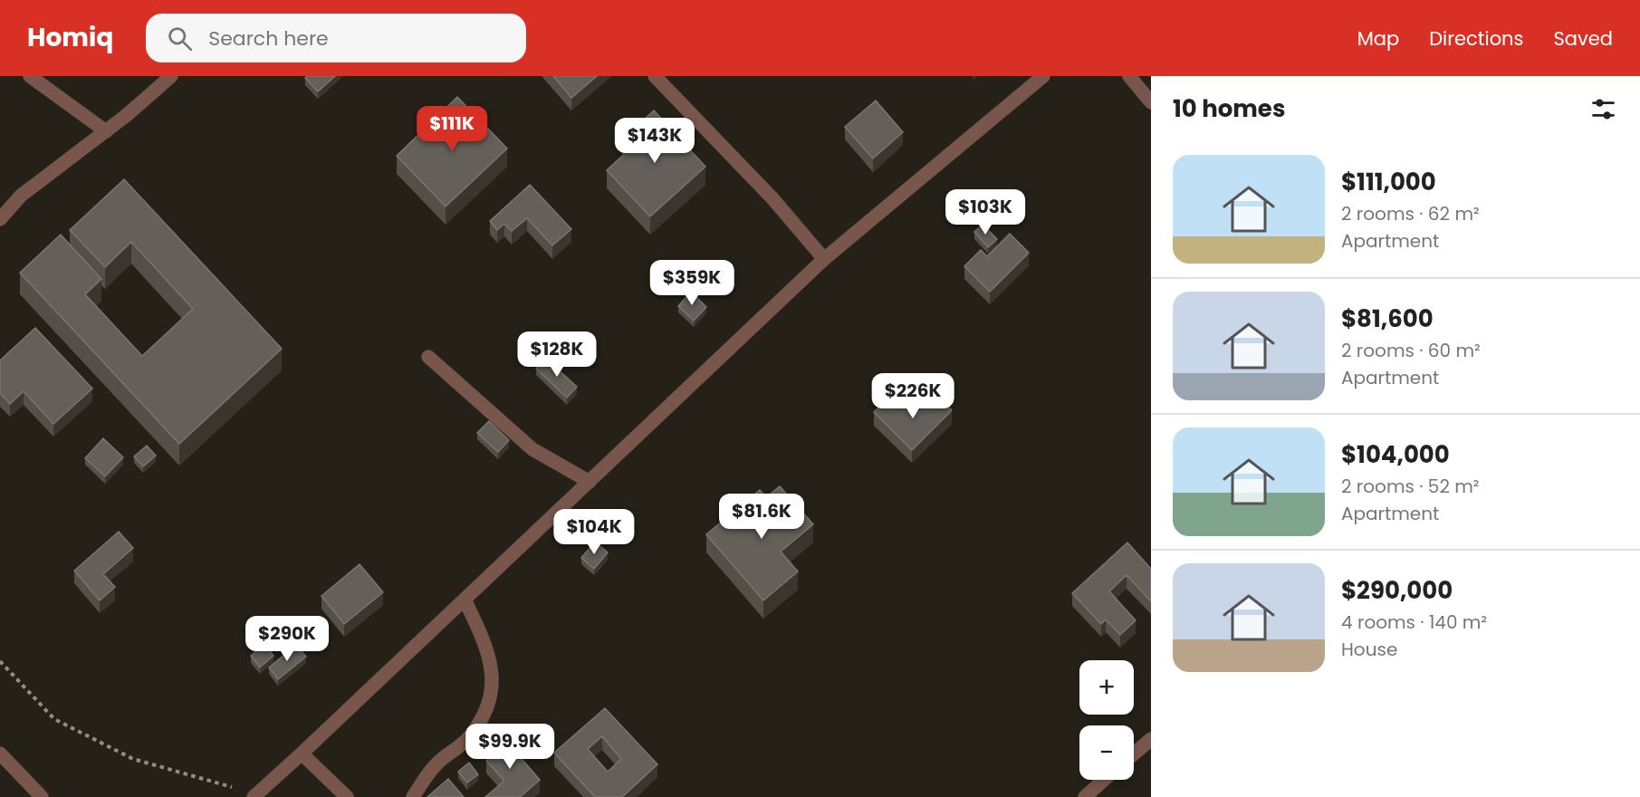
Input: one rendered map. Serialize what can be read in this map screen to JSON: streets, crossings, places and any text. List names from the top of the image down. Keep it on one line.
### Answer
{"page":{"header":"Homiq","search":"Search here","nav":["Map","Directions","Saved"],"heading":"10 homes","price":["$111K","$143K","$103K","$359K","$128K","$226K","$81.6K","$104K","$290K","$99.9K"],"list":[{"name":"$111,000","note":"2 rooms · 62 m² · Apartment"},{"name":"$81,600","note":"2 rooms · 60 m² · Apartment"},{"name":"$104,000","note":"2 rooms · 52 m² · Apartment"},{"name":"$290,000","note":"4 rooms · 140 m² · House"}],"map_buttons":["+","−"]}}
